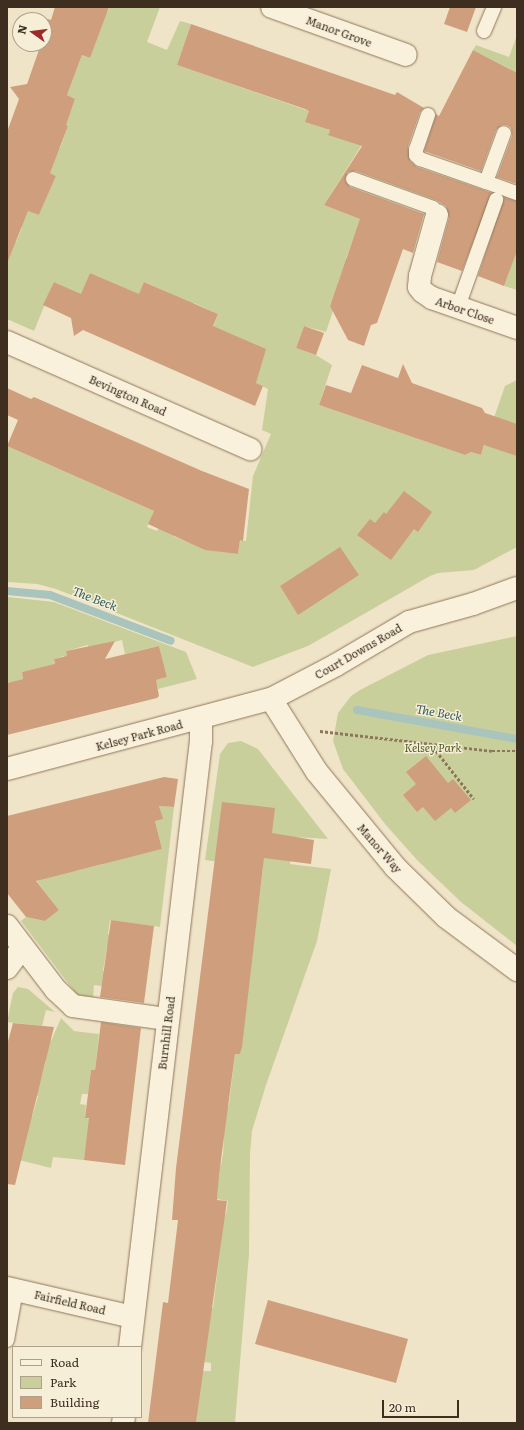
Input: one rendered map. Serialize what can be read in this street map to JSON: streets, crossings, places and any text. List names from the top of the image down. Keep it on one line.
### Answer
{"streets":{"street":["Manor Grove","Arbor Close","Bevington Road","Court Downs Road","Kelsey Park Road","Manor Way","Burnhill Road","Fairfield Road"]},"crossings":[["Court Downs Road","Kelsey Park Road"],["Court Downs Road","Manor Way"],["Kelsey Park Road","Manor Way"],["Kelsey Park Road","Burnhill Road"],["Burnhill Road","Fairfield Road"]],"water":["The Beck"],"parks":["Kelsey Park"],"legend":["Road","Park","Building"],"scale_bar":"20 m","north":"left"}
